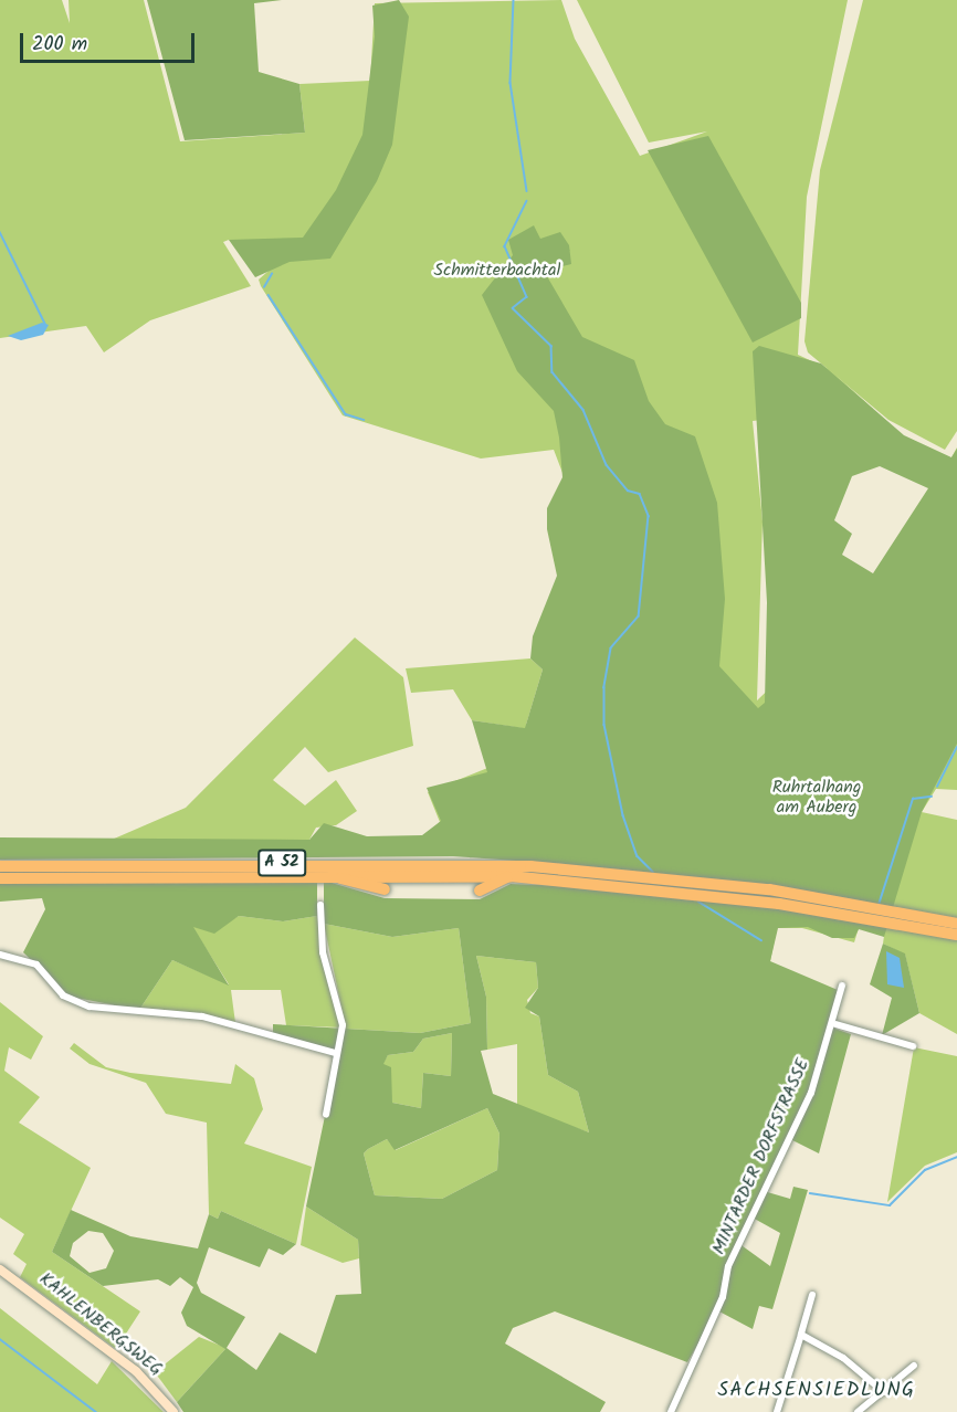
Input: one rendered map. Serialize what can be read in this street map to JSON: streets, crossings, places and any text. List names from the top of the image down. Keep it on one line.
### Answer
{"streets":{"highway":["A 52"],"street":["MINTARDER DORFSTRASSE","KAHLENBERGSWEG"]},"districts":["SACHSENSIEDLUNG"],"parks":["Schmitterbachtal","Ruhrtalhang am Auberg"],"scale_bar":"200 m"}
